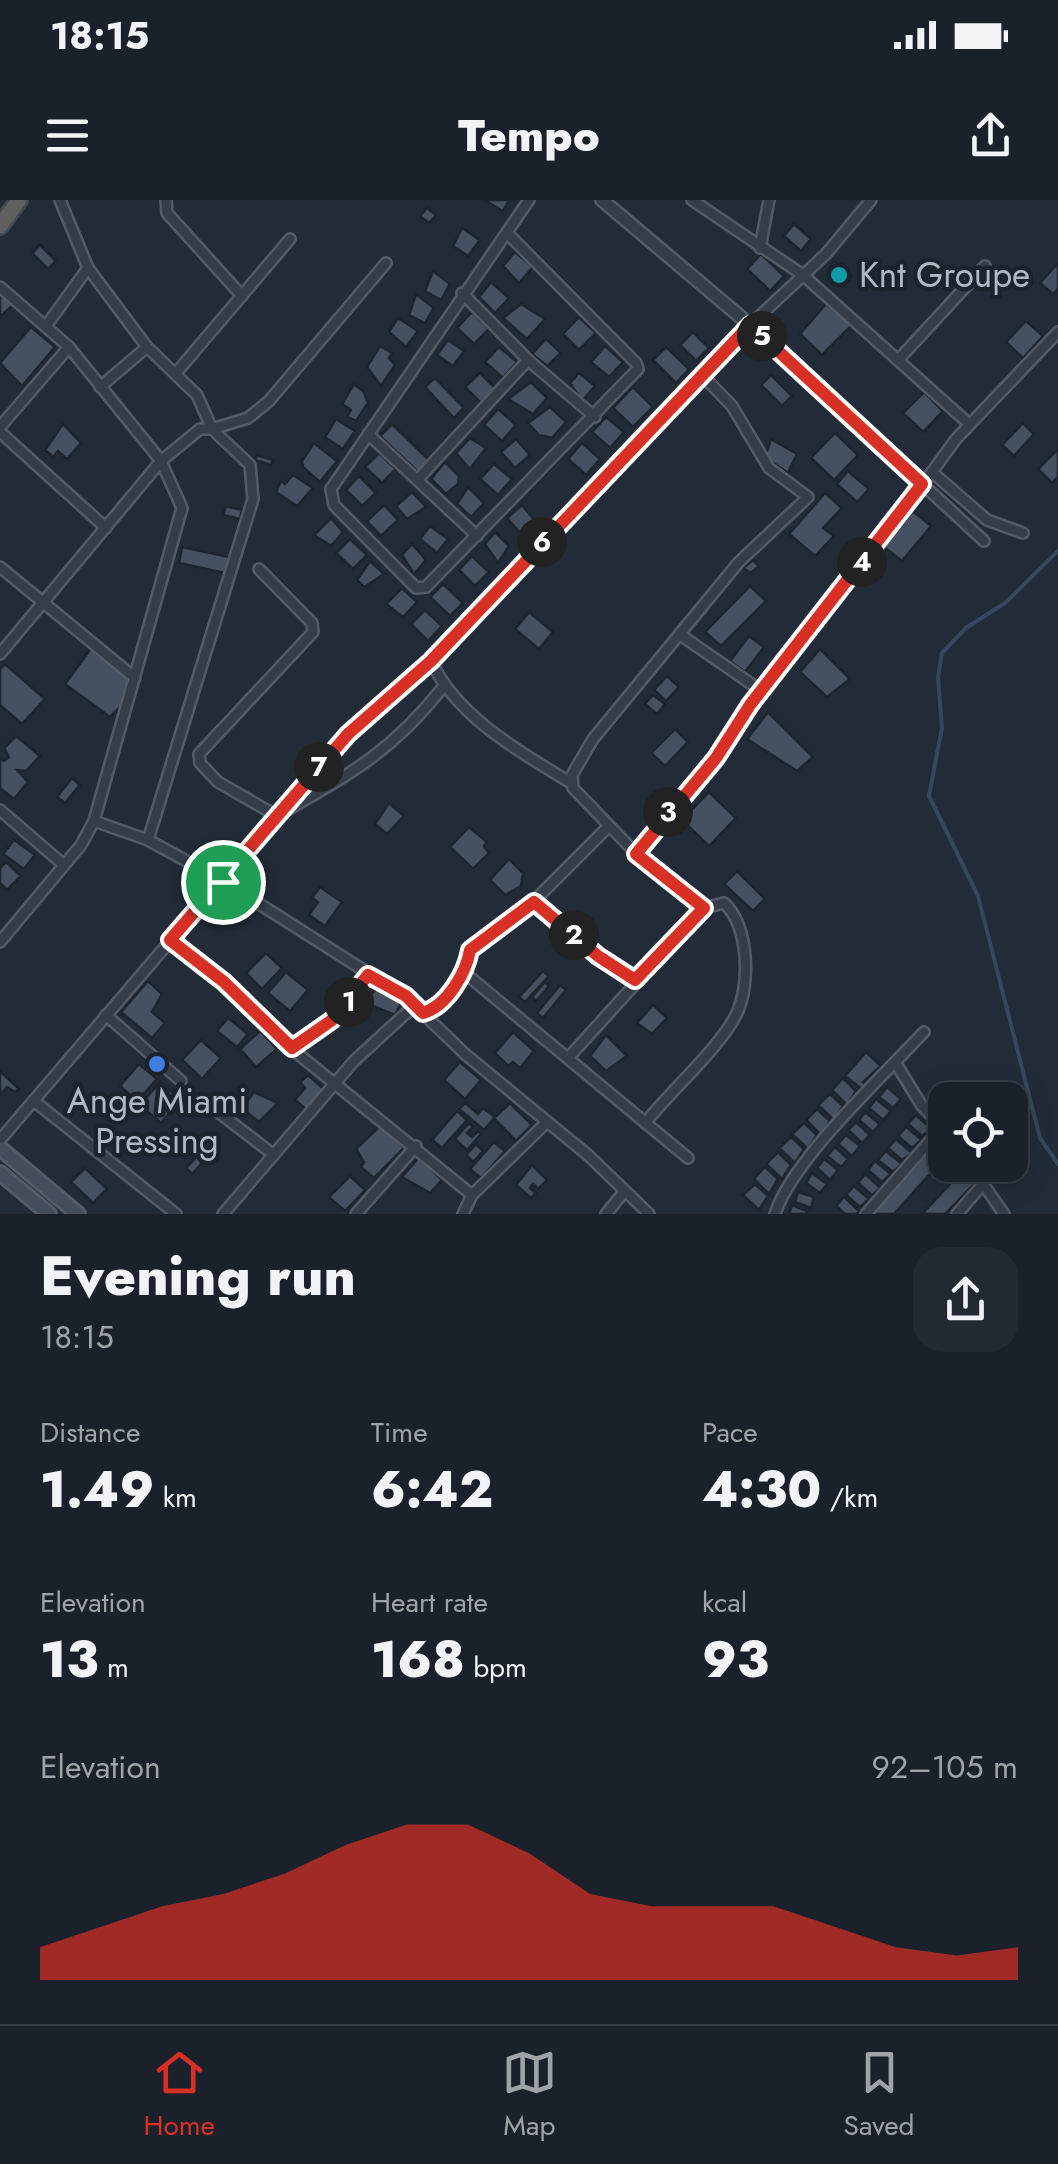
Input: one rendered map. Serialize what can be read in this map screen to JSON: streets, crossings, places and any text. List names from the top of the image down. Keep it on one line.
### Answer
{"places":["Knt Groupe","Ange Miami Pressing"],"page":{"status":"18:15","header":"Tempo","pins":["5","6","4","7","3","2","1"],"heading":["Evening run","18:15"],"stats":[["Distance","1.49 km"],["Time","6:42"],["Pace","4:30 /km"],["Elevation","13 m"],["Heart rate","168 bpm"],["kcal","93"]],"chart":["Elevation","92–105 m"],"tabs":["Home","Map","Saved"]}}
